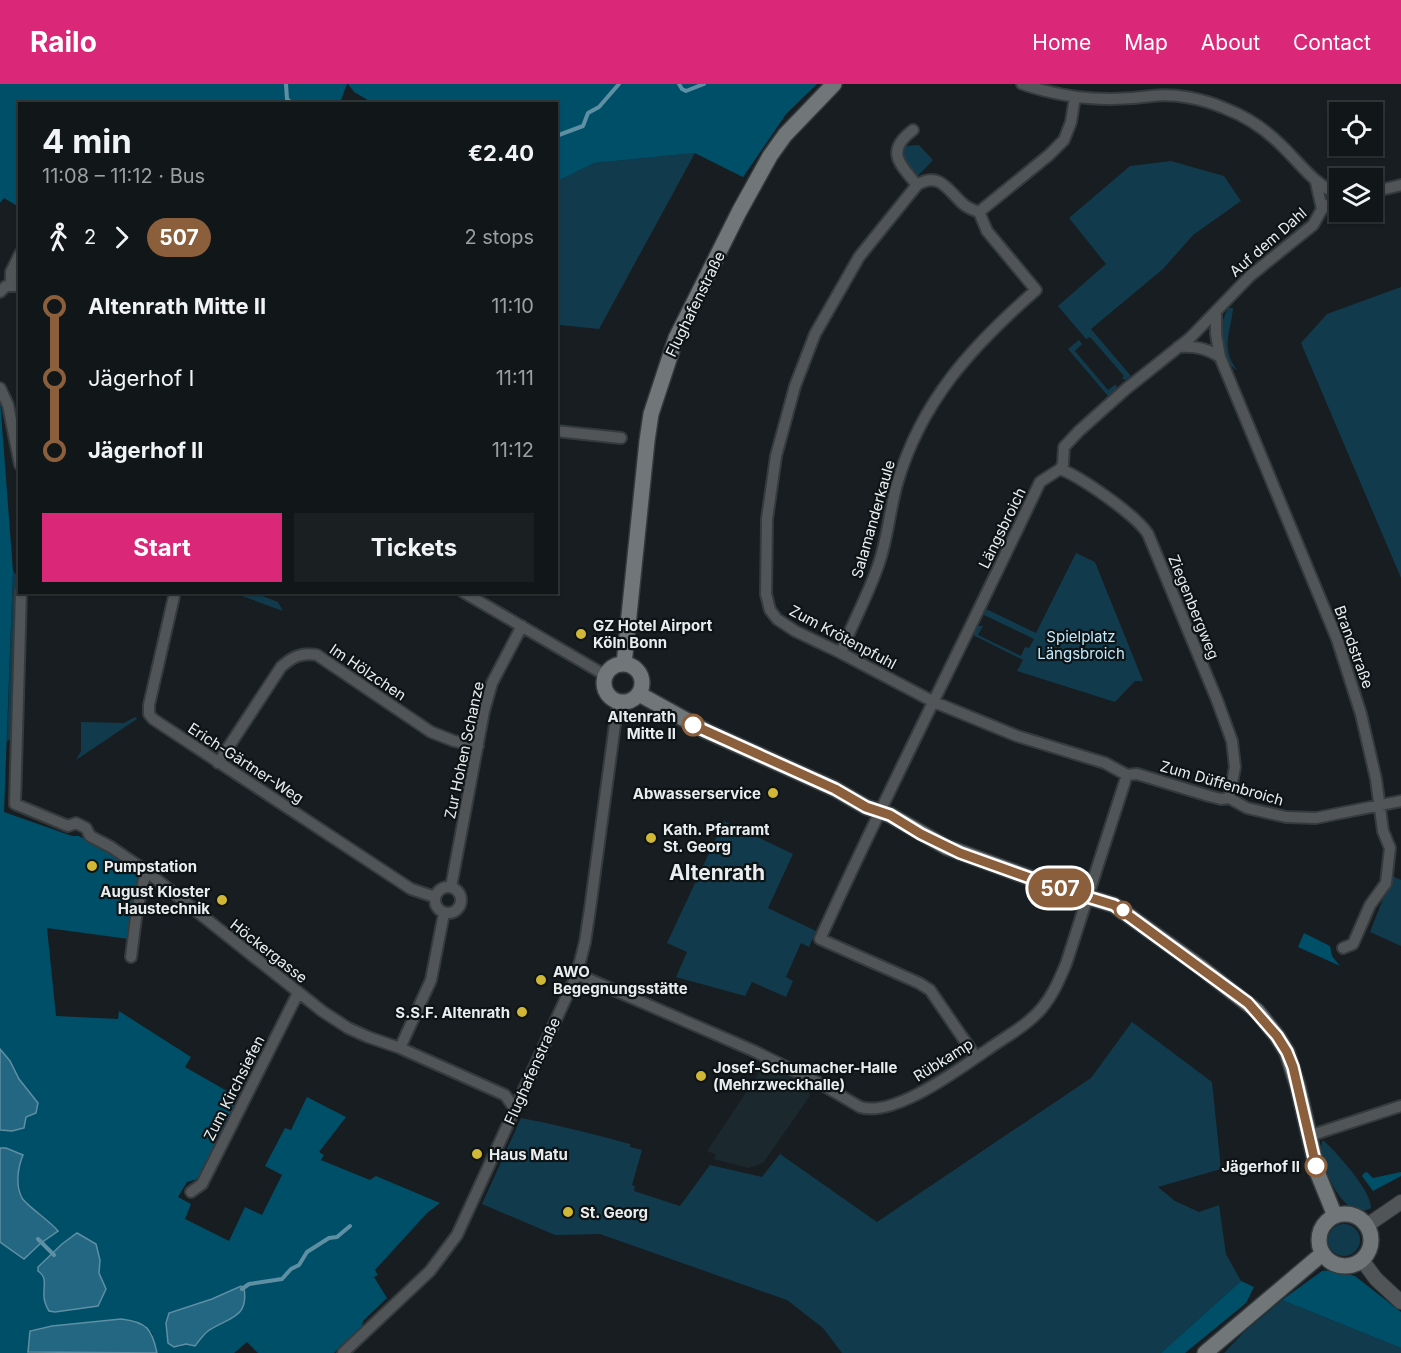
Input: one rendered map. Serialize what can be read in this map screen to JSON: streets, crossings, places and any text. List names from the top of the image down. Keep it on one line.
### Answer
{"streets":{"main road":["Flughafenstraße"],"street":["Auf dem Dahl","Salamanderkaule","Längsbroich","Ziegenbergweg","Zum Krötenpfuhl","Brandstraße","Im Hölzchen","Zur Hohen Schanze","Erich-Gärtner-Weg","Zum Düffenbroich","Höckergasse","Rübkamp","Zum Kirchsiefen"]},"crossings":[["Auf dem Dahl","Brandstraße"],["Flughafenstraße","Höckergasse"],["Flughafenstraße","Rübkamp"],["Salamanderkaule","Zum Krötenpfuhl"],["Längsbroich","Ziegenbergweg"],["Längsbroich","Zum Krötenpfuhl"],["Längsbroich","Zum Düffenbroich"],["Längsbroich","Rübkamp"],["Ziegenbergweg","Zum Düffenbroich"],["Zum Krötenpfuhl","Zum Düffenbroich"],["Brandstraße","Zum Düffenbroich"],["Im Hölzchen","Zur Hohen Schanze"],["Im Hölzchen","Erich-Gärtner-Weg"],["Zur Hohen Schanze","Erich-Gärtner-Weg"],["Höckergasse","Zum Kirchsiefen"]],"districts":["Altenrath"],"parks":["Spielplatz Längsbroich"],"places":["GZ Hotel Airport Köln Bonn","Altenrath Mitte II","Abwasserservice","Kath. Pfarramt St. Georg","Pumpstation","August Kloster Haustechnik","AWO Begegnungsstätte","S.S.F. Altenrath","Josef-Schumacher-Halle (Mehrzweckhalle)","Haus Matu","Jägerhof II","St. Georg"],"lines":["bus line 507"],"page":{"header":"Railo","nav":["Home","Map","About","Contact"],"on_map":"507","heading":["4 min","11:08 – 11:12 · Bus","€2.40"],"legs":["2","507","2 stops"],"list":[{"name":"Altenrath Mitte II","value":"11:10"},{"name":"Jägerhof I","value":"11:11"},{"name":"Jägerhof II","value":"11:12"}],"buttons":["Start","Tickets"]}}
